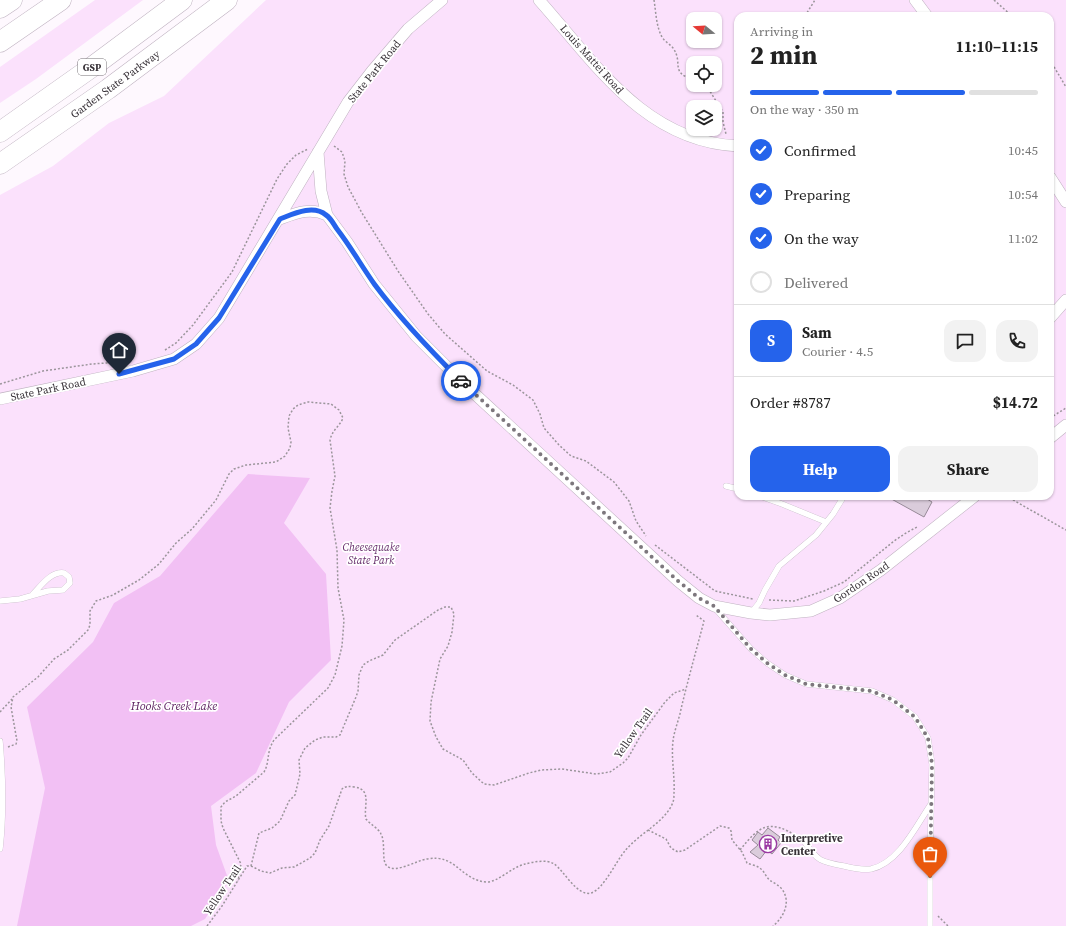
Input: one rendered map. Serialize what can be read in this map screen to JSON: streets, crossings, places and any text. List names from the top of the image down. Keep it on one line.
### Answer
{"streets":{"highway":["GSP","Garden State Parkway"],"street":["Louis Mattei Road","State Park Road","Gordon Road"],"path":["Yellow Trail"]},"water":["Hooks Creek Lake"],"parks":["Cheesequake State Park"],"places":{"building":["Interpretive Center"]},"north":"left","page":{"heading":["2 min","Arriving in","11:10–11:15"],"panel":["Sam","Courier · 4.5","Order #8787","$14.72"],"bar":"On the way · 350 m","list":[["Confirmed","10:45"],["Preparing","10:54"],["On the way","11:02"],"Delivered"],"round":"S","buttons":["Help","Share"]}}
